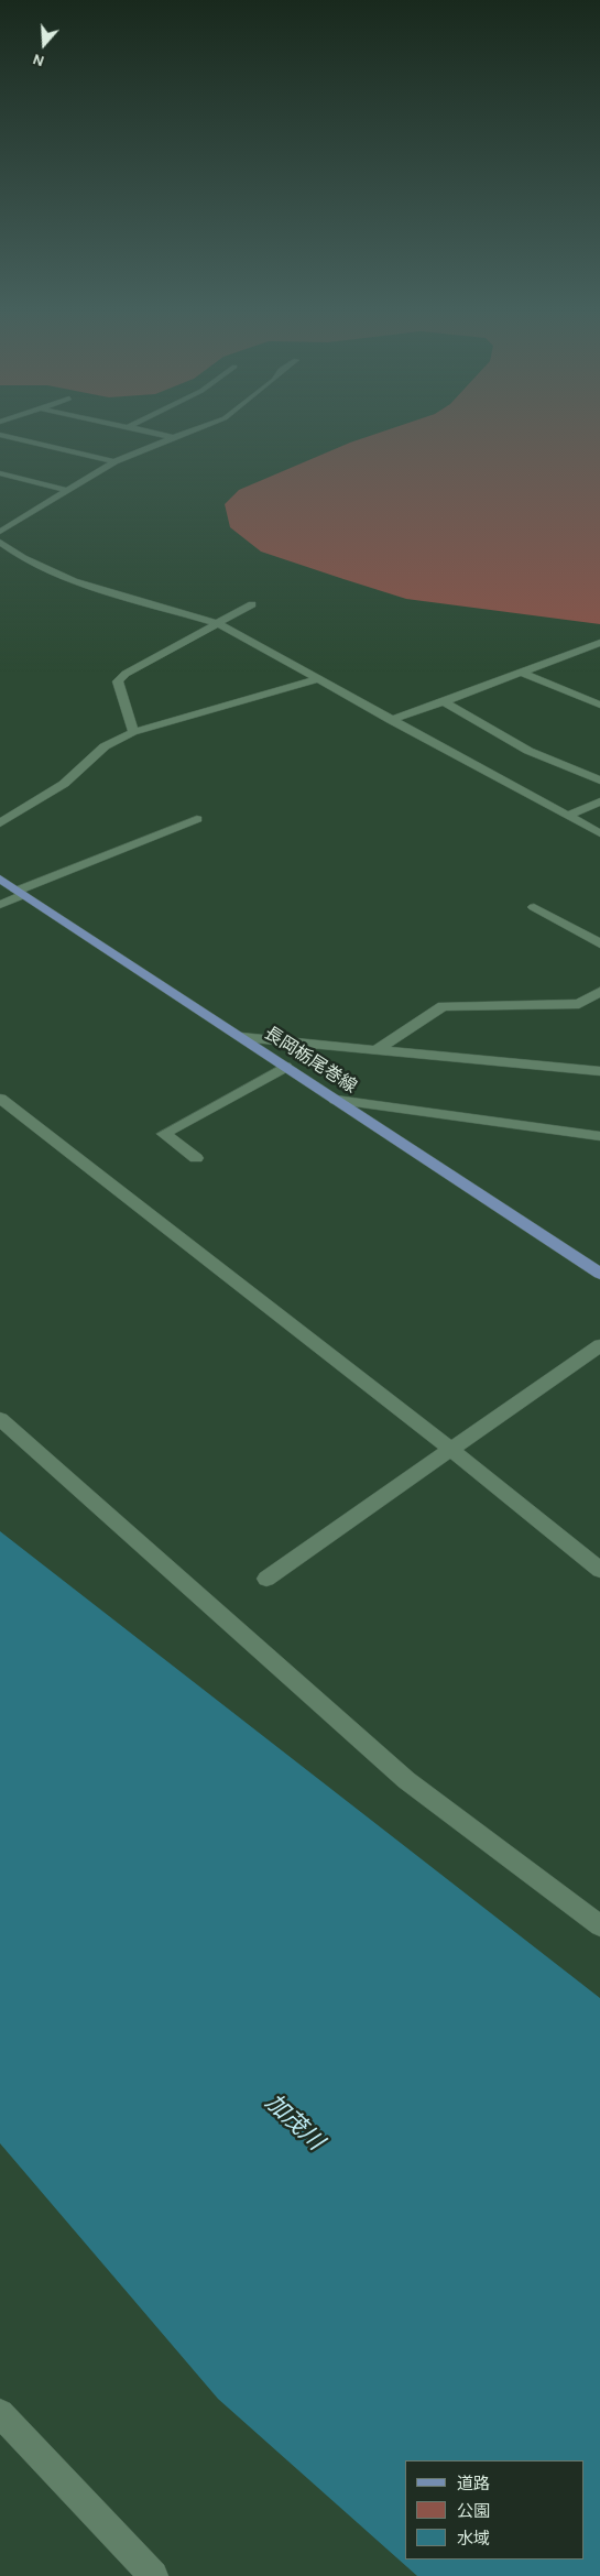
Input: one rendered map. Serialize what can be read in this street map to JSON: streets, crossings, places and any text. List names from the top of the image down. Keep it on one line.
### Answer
{"streets":{"main road":["長岡栃尾巻線"]},"water":["加茂川"],"legend":["道路","公園","水域"],"north":"bottom"}
